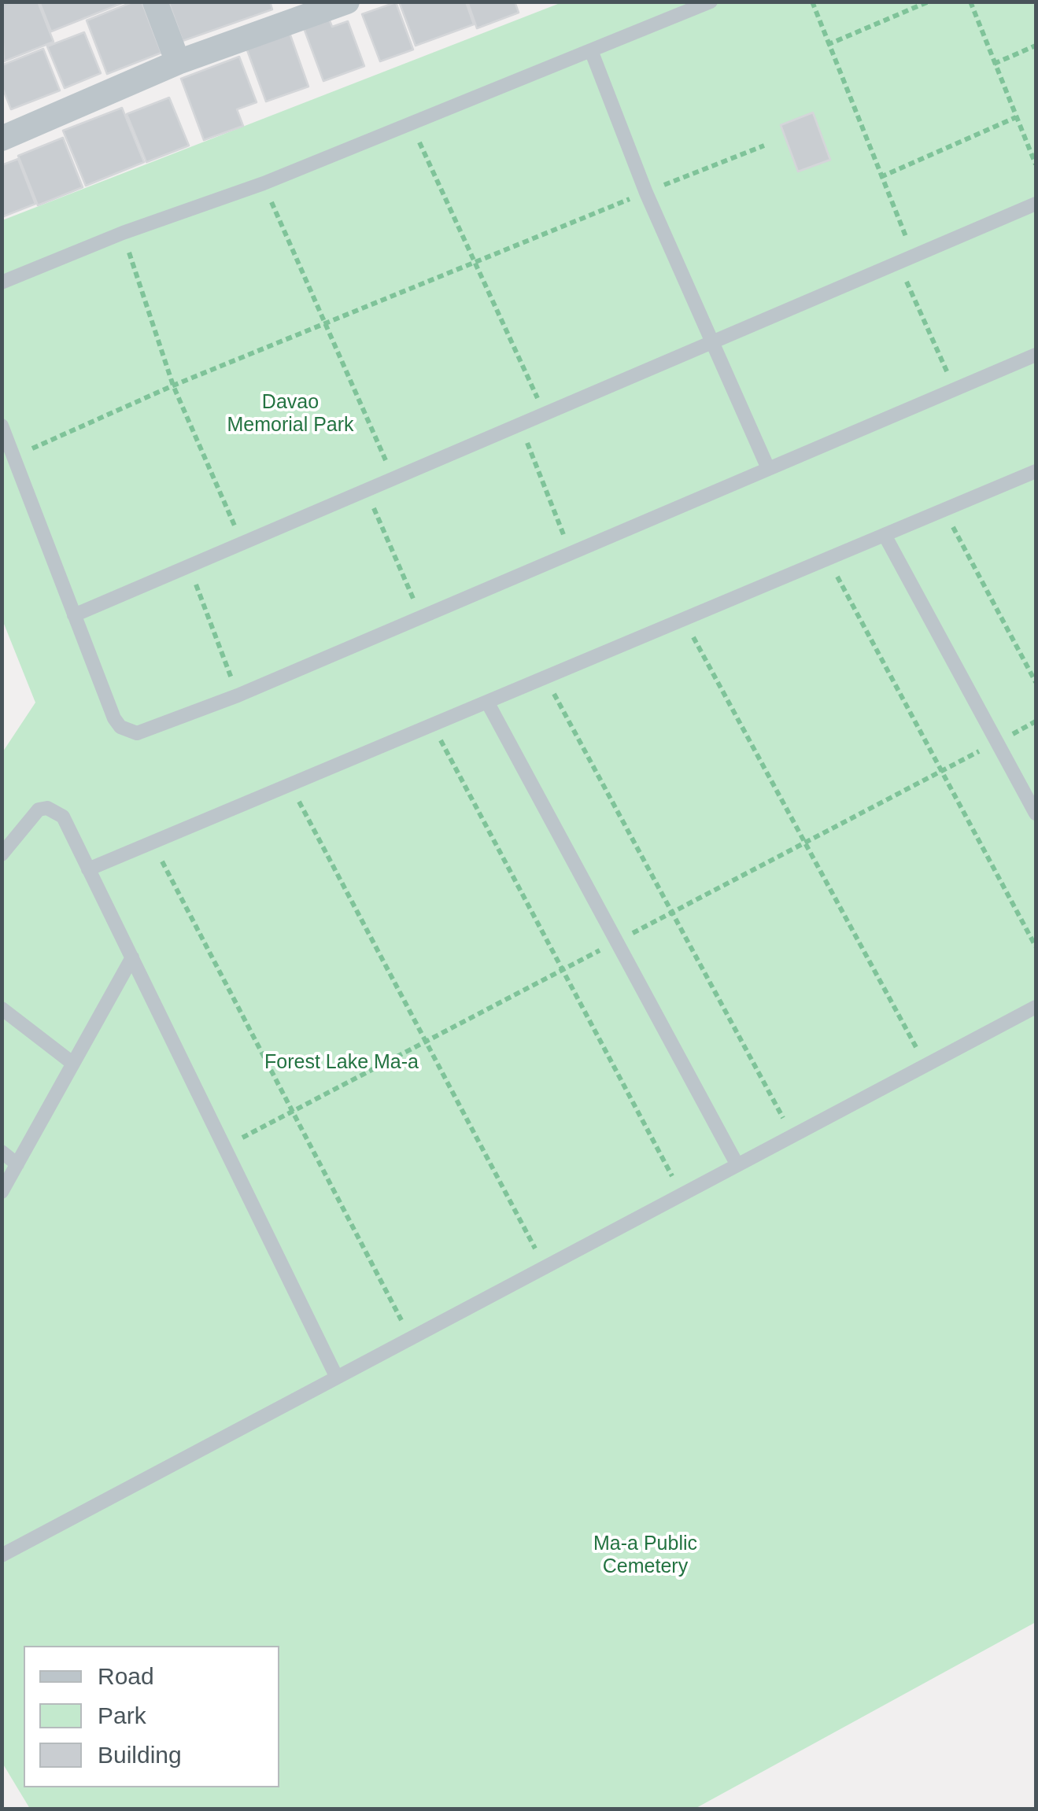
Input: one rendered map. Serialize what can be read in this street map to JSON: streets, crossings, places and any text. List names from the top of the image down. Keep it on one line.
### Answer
{"parks":["Davao Memorial Park","Forest Lake Ma-a","Ma-a Public Cemetery"],"legend":["Road","Park","Building"]}
